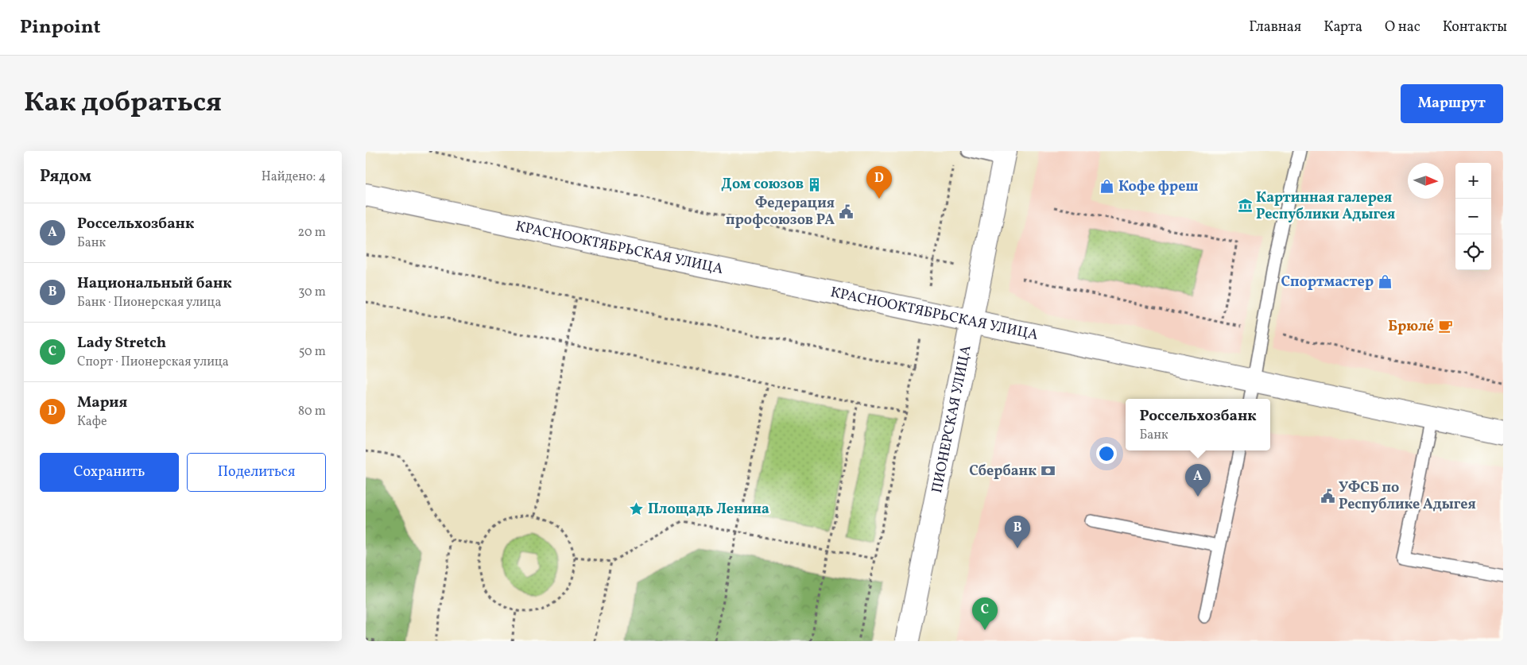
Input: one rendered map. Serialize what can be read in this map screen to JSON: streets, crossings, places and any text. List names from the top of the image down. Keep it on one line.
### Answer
{"streets":{"main road":["КРАСНООКТЯБРЬСКАЯ УЛИЦА","ПИОНЕРСКАЯ УЛИЦА"]},"crossings":[["КРАСНООКТЯБРЬСКАЯ УЛИЦА","ПИОНЕРСКАЯ УЛИЦА"]],"places":{"building":["Дом союзов"],"shop":["Кофе фреш","Спортмастер"],"museum":["Картинная галерея Республики Адыгея"],"public building":["Федерация профсоюзов РА","УФСБ по Республике Адыгея"],"cafe":["Брюлé"],"bank":["Сбербанк"],"place":["Площадь Ленина"]},"north":"right","page":{"header":"Pinpoint","nav":["Главная","Карта","О нас","Контакты"],"title":"Как добраться","buttons":["Маршрут",["Сохранить","Поделиться"]],"heading":["Рядом","Найдено: 4"],"map_buttons":["+","−"],"pins":["D","A","B","C"],"list":[{"mark":"A","name":"Россельхозбанк","note":"Банк","value":"20 m"},{"mark":"B","name":"Национальный банк","note":"Банк · Пионерская улица","value":"30 m"},{"mark":"C","name":"Lady Stretch","note":"Спорт · Пионерская улица","value":"50 m"},{"mark":"D","name":"Мария","note":"Кафе","value":"80 m"}],"popup":["Россельхозбанк","Банк"]}}
